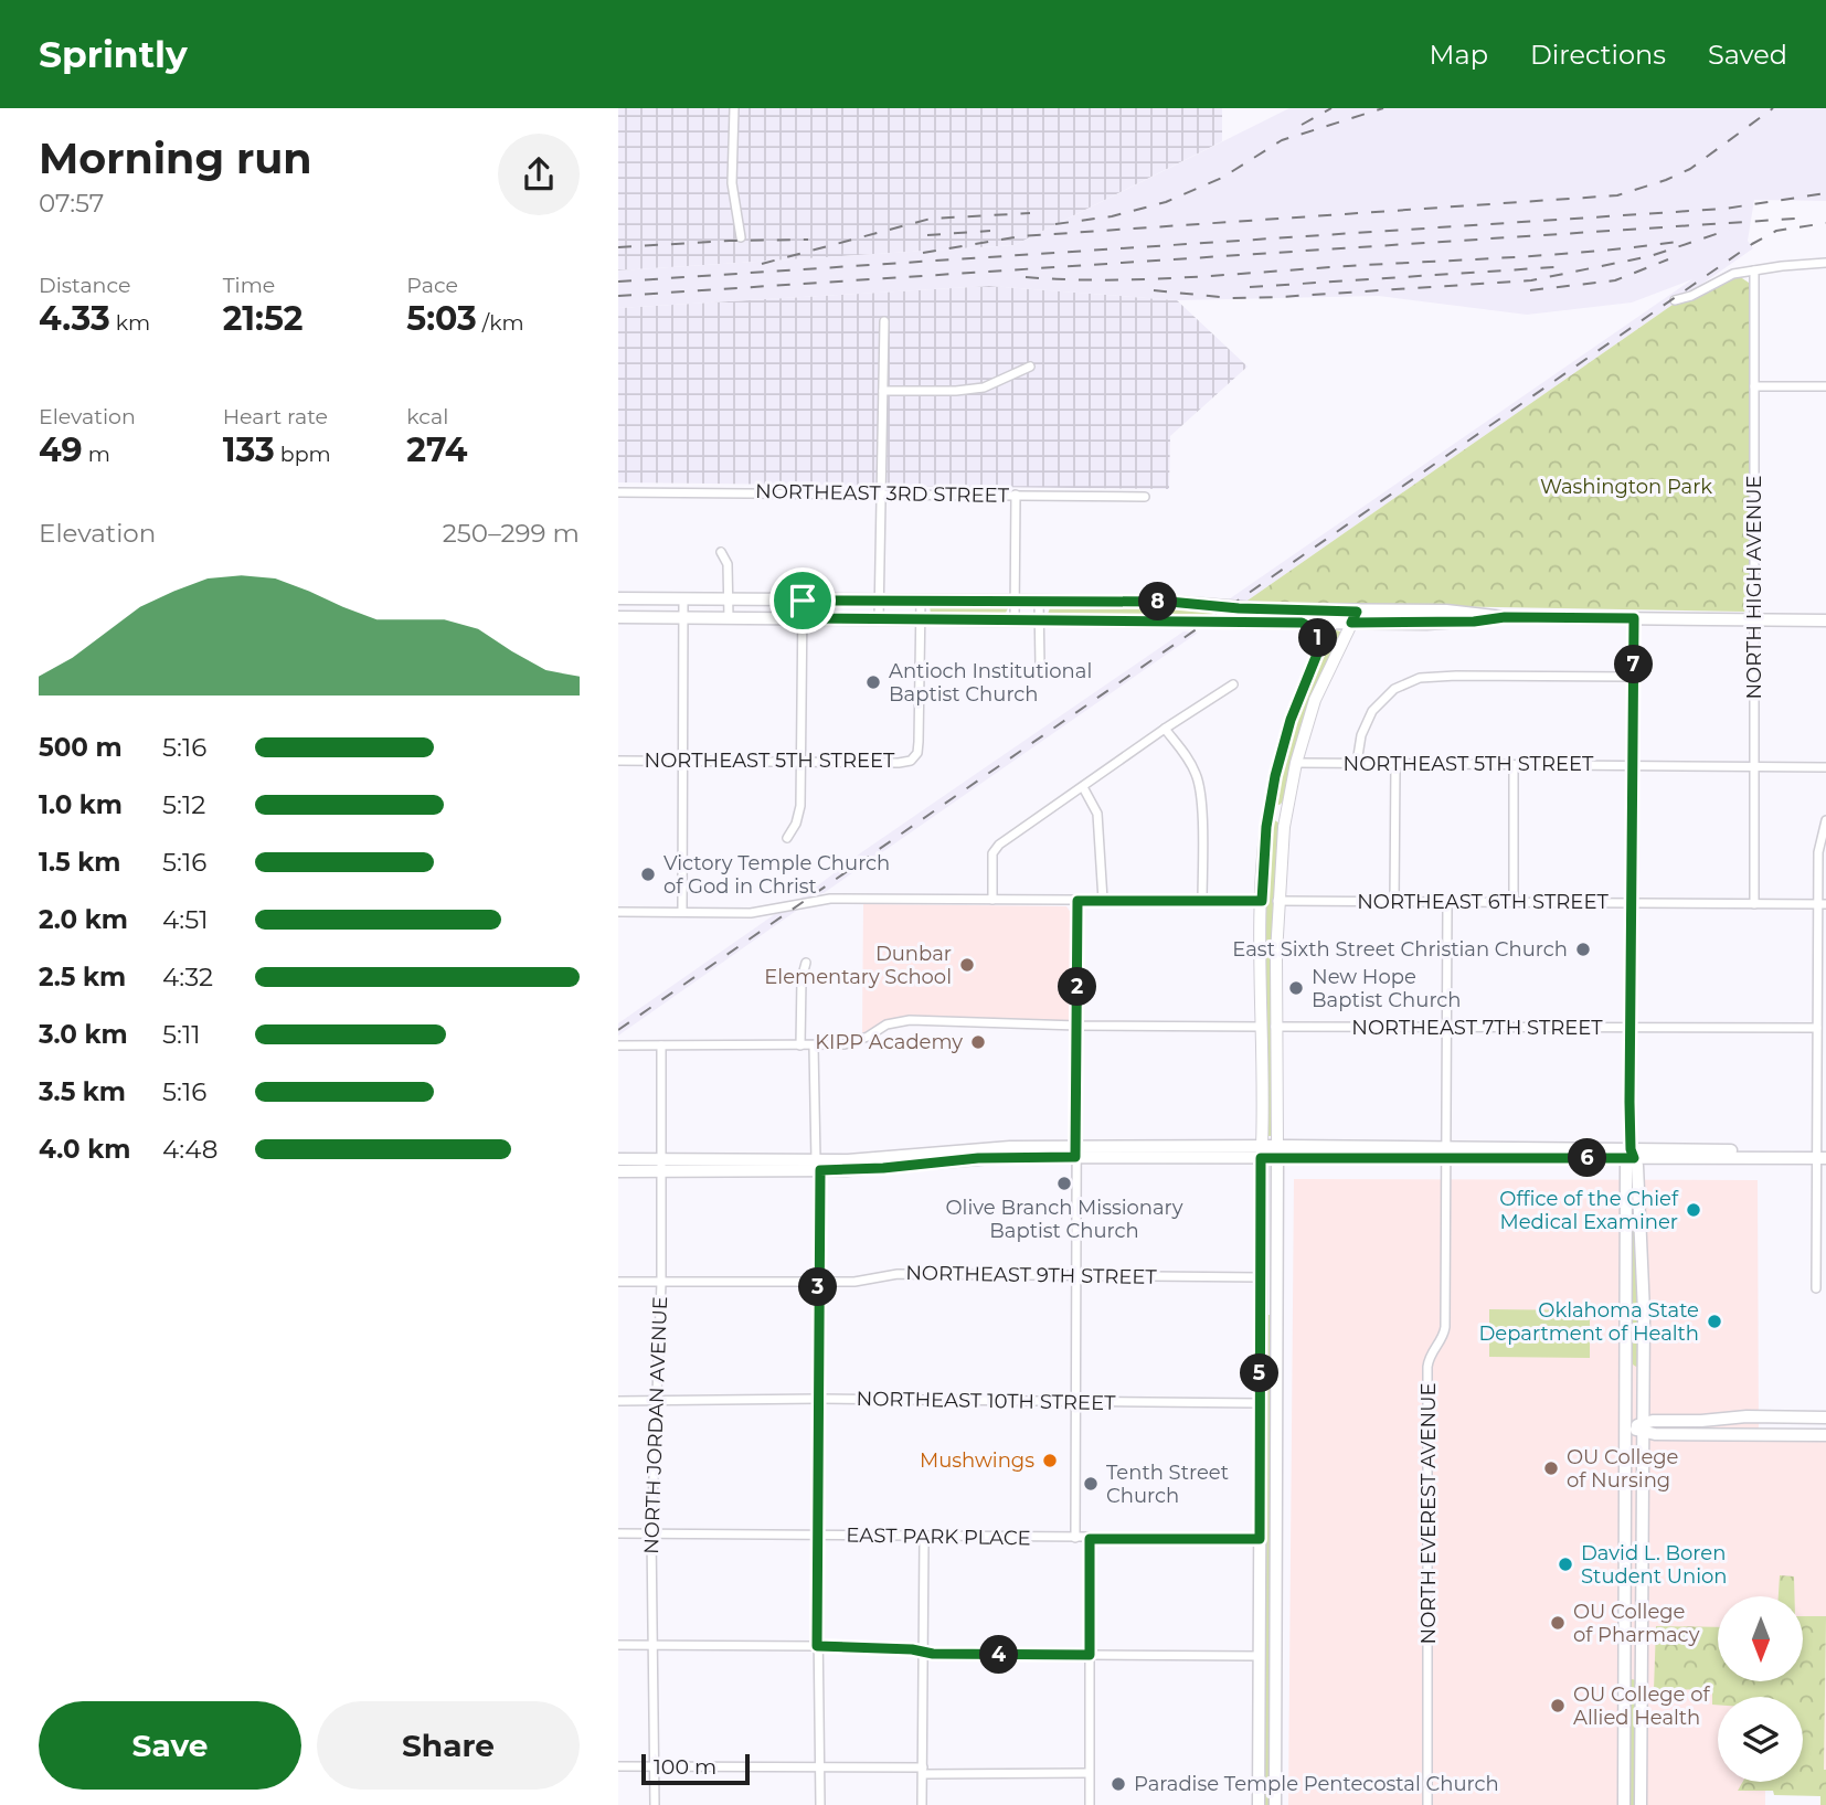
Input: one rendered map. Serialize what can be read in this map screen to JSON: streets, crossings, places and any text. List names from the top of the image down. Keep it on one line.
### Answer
{"streets":{"street":["NORTHEAST 3RD STREET","NORTH HIGH AVENUE","NORTHEAST 5TH STREET","NORTHEAST 6TH STREET","NORTHEAST 7TH STREET","NORTHEAST 9TH STREET","NORTHEAST 10TH STREET","NORTH JORDAN AVENUE","NORTH EVEREST AVENUE","EAST PARK PLACE"]},"crossings":[["NORTH HIGH AVENUE","NORTHEAST 5TH STREET"],["NORTH HIGH AVENUE","NORTHEAST 6TH STREET"],["NORTHEAST 6TH STREET","NORTH EVEREST AVENUE"],["NORTHEAST 7TH STREET","NORTH EVEREST AVENUE"],["NORTHEAST 9TH STREET","NORTH JORDAN AVENUE"],["NORTHEAST 10TH STREET","NORTH JORDAN AVENUE"],["NORTH JORDAN AVENUE","EAST PARK PLACE"]],"parks":["Washington Park"],"places":["Antioch Institutional Baptist Church","Victory Temple Church of God in Christ","East Sixth Street Christian Church","Dunbar Elementary School","New Hope Baptist Church","KIPP Academy","Olive Branch Missionary Baptist Church","Office of the Chief Medical Examiner","Oklahoma State Department of Health","Mushwings","OU College of Nursing","Tenth Street Church","David L. Boren Student Union","OU College of Pharmacy","OU College of Allied Health","Paradise Temple Pentecostal Church"],"scale_bar":"100 m","north":"bottom","page":{"header":"Sprintly","nav":["Map","Directions","Saved"],"heading":["Morning run","07:57"],"stats":[["Distance","4.33 km"],["Time","21:52"],["Pace","5:03 /km"],["Elevation","49 m"],["Heart rate","133 bpm"],["kcal","274"]],"chart":["Elevation","250–299 m"],"pins":["8","1","7","2","6","3","5","4"],"list":[{"name":"500 m","note":"5:16"},{"name":"1.0 km","note":"5:12"},{"name":"1.5 km","note":"5:16"},{"name":"2.0 km","note":"4:51"},{"name":"2.5 km","note":"4:32"},{"name":"3.0 km","note":"5:11"},{"name":"3.5 km","note":"5:16"},{"name":"4.0 km","note":"4:48"}],"buttons":["Save","Share"],"scale":"100 m"}}
